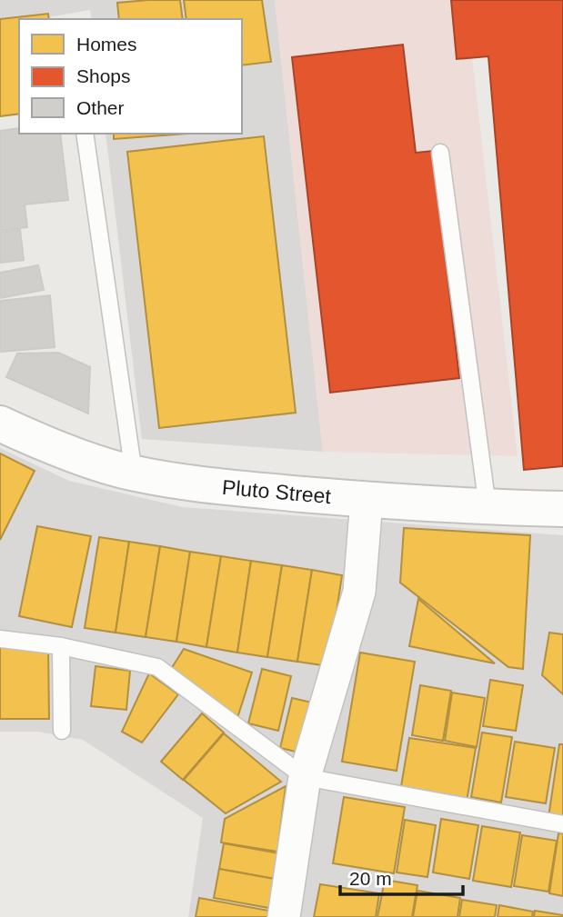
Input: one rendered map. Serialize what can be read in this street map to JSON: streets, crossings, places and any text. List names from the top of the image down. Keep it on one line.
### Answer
{"streets":{"street":["Pluto Street"]},"legend":["Homes","Shops","Other"],"scale_bar":"20 m"}
